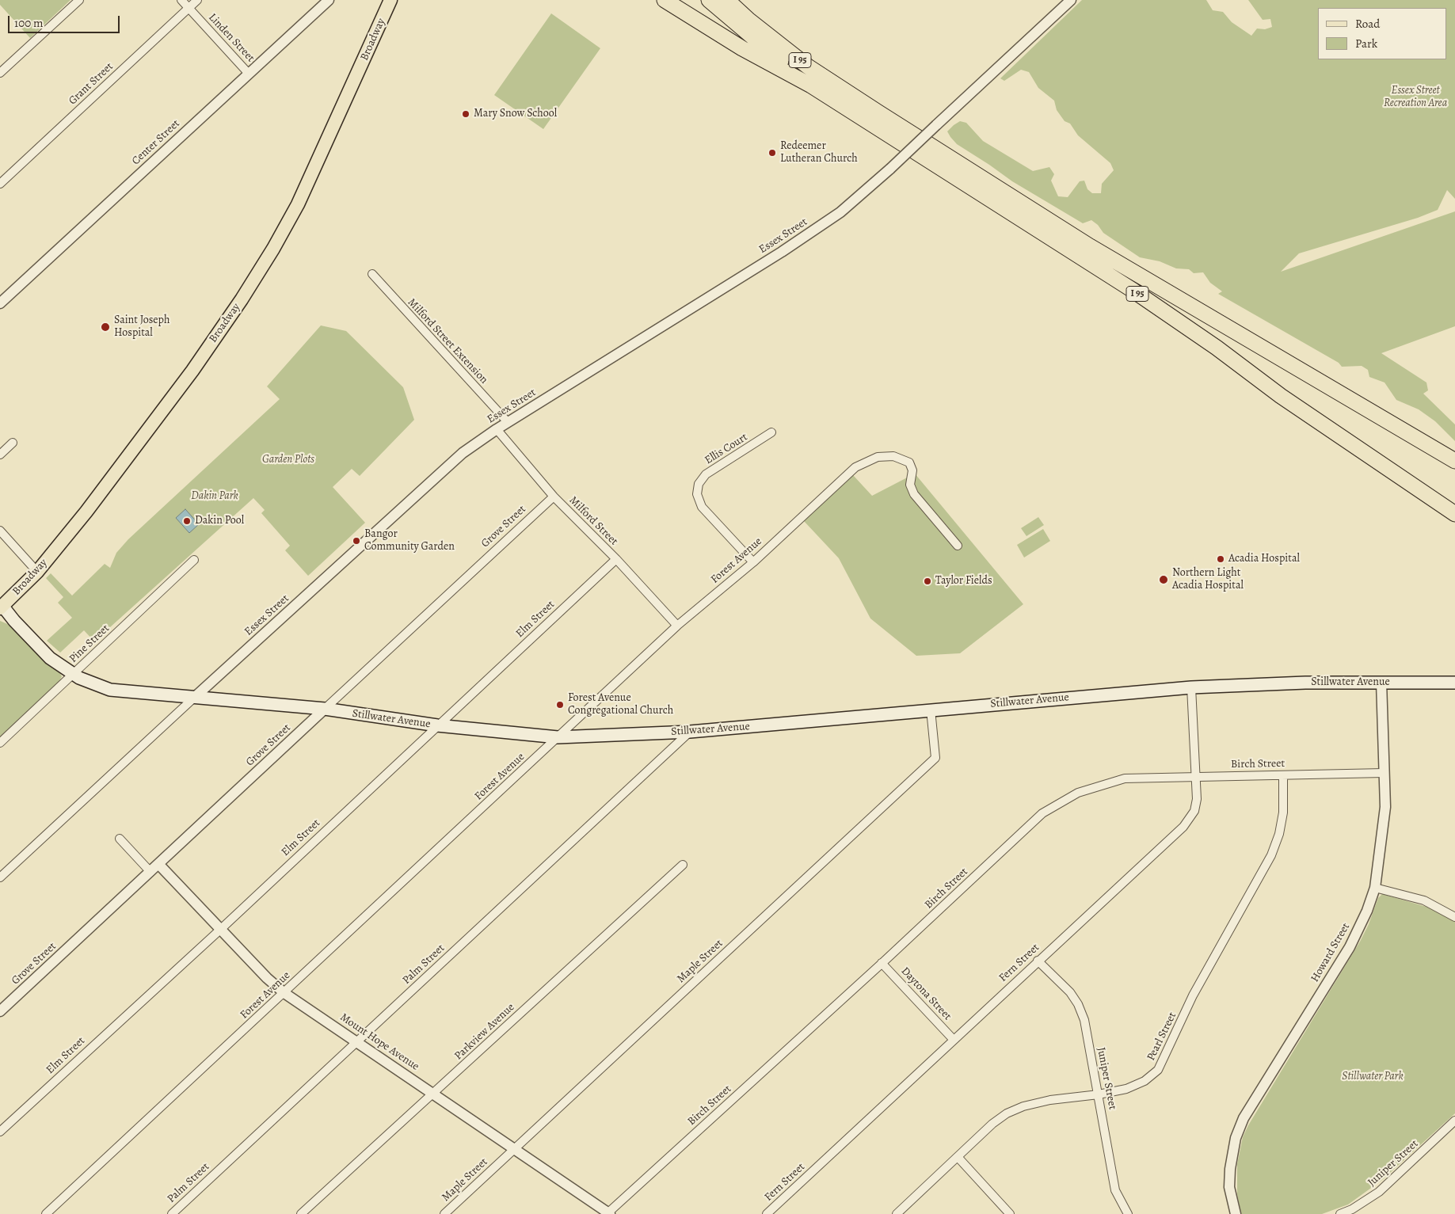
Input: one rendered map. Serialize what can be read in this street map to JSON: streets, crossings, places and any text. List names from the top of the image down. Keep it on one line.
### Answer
{"streets":{"highway":["I 95"],"main road":["Broadway","Stillwater Avenue"],"street":["Linden Street","Grant Street","Center Street","Essex Street","Milford Street Extension","Ellis Court","Milford Street","Grove Street","Forest Avenue","Elm Street","Pine Street","Birch Street","Howard Street","Maple Street","Fern Street","Palm Street","Daytona Street","Parkview Avenue","Pearl Street","Mount Hope Avenue","Juniper Street"]},"crossings":[["Linden Street","Grant Street"],["Linden Street","Center Street"],["Broadway","Stillwater Avenue"],["Essex Street","Milford Street Extension"],["Essex Street","Milford Street"],["Essex Street","Stillwater Avenue"],["Ellis Court","Forest Avenue"],["Milford Street","Grove Street"],["Milford Street","Forest Avenue"],["Milford Street","Elm Street"],["Grove Street","Stillwater Avenue"],["Grove Street","Mount Hope Avenue"],["Forest Avenue","Stillwater Avenue"],["Forest Avenue","Mount Hope Avenue"],["Elm Street","Stillwater Avenue"],["Elm Street","Mount Hope Avenue"],["Pine Street","Stillwater Avenue"],["Stillwater Avenue","Howard Street"],["Stillwater Avenue","Maple Street"],["Stillwater Avenue","Fern Street"],["Stillwater Avenue","Palm Street"],["Birch Street","Howard Street"],["Birch Street","Fern Street"],["Birch Street","Daytona Street"],["Birch Street","Pearl Street"],["Birch Street","Mount Hope Avenue"],["Maple Street","Mount Hope Avenue"],["Fern Street","Daytona Street"],["Fern Street","Juniper Street"],["Palm Street","Mount Hope Avenue"],["Parkview Avenue","Mount Hope Avenue"],["Pearl Street","Juniper Street"]],"parks":["Essex Street Recreation Area","Garden Plots","Dakin Park","Stillwater Park"],"places":["Mary Snow School","Redeemer Lutheran Church","Saint Joseph Hospital","Dakin Pool","Bangor Community Garden","Acadia Hospital","Northern Light Acadia Hospital","Taylor Fields","Forest Avenue Congregational Church"],"legend":["Road","Park"],"scale_bar":"100 m"}
